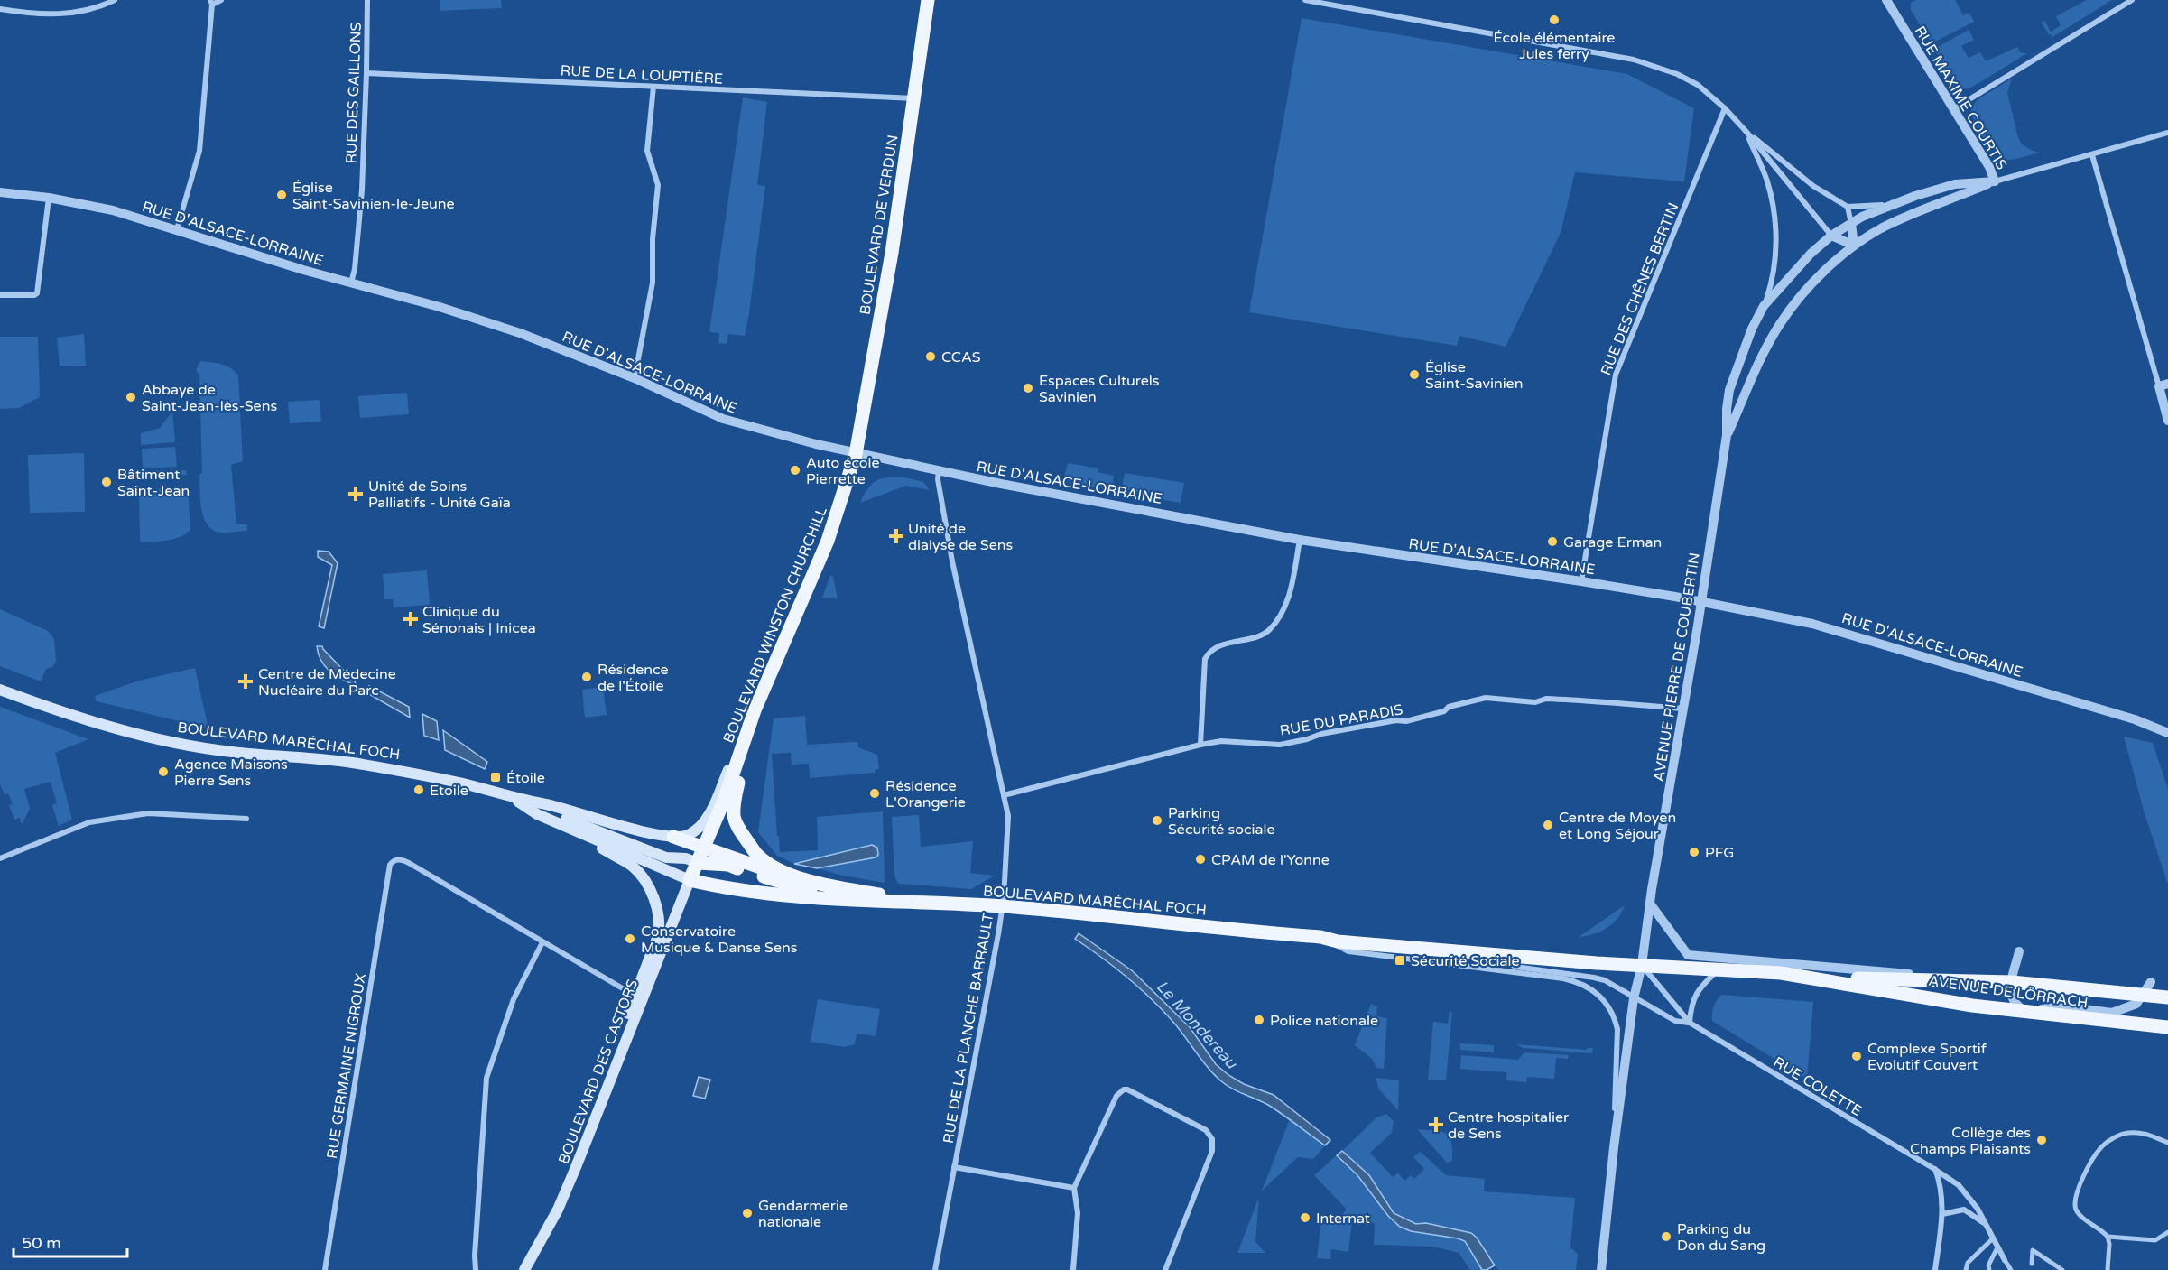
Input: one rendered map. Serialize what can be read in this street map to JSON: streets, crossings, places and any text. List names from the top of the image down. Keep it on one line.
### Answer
{"streets":{"main road":["BOULEVARD DE VERDUN","BOULEVARD WINSTON CHURCHILL","BOULEVARD MARÉCHAL FOCH","AVENUE DE LÖRRACH","BOULEVARD DES CASTORS"],"street":["RUE DE LA LOUPTIÈRE","RUE DES GAILLONS","RUE MAXIME COURTIS","RUE D'ALSACE-LORRAINE","RUE DES CHÊNES BERTIN","AVENUE PIERRE DE COUBERTIN","RUE DU PARADIS","RUE DE LA PLANCHE BARRAULT","RUE GERMAINE NIGROUX","RUE COLETTE"]},"crossings":[["RUE DE LA LOUPTIÈRE","RUE DES GAILLONS"],["RUE DE LA LOUPTIÈRE","BOULEVARD DE VERDUN"],["RUE DES GAILLONS","RUE D'ALSACE-LORRAINE"],["RUE MAXIME COURTIS","AVENUE PIERRE DE COUBERTIN"],["BOULEVARD DE VERDUN","RUE D'ALSACE-LORRAINE"],["BOULEVARD DE VERDUN","BOULEVARD WINSTON CHURCHILL"],["RUE D'ALSACE-LORRAINE","RUE DES CHÊNES BERTIN"],["RUE D'ALSACE-LORRAINE","BOULEVARD WINSTON CHURCHILL"],["RUE D'ALSACE-LORRAINE","AVENUE PIERRE DE COUBERTIN"],["RUE D'ALSACE-LORRAINE","RUE DE LA PLANCHE BARRAULT"],["BOULEVARD WINSTON CHURCHILL","BOULEVARD MARÉCHAL FOCH"],["AVENUE PIERRE DE COUBERTIN","RUE DU PARADIS"],["AVENUE PIERRE DE COUBERTIN","BOULEVARD MARÉCHAL FOCH"],["AVENUE PIERRE DE COUBERTIN","AVENUE DE LÖRRACH"],["AVENUE PIERRE DE COUBERTIN","RUE COLETTE"],["RUE DU PARADIS","RUE DE LA PLANCHE BARRAULT"],["BOULEVARD MARÉCHAL FOCH","AVENUE DE LÖRRACH"],["BOULEVARD MARÉCHAL FOCH","RUE DE LA PLANCHE BARRAULT"],["BOULEVARD MARÉCHAL FOCH","BOULEVARD DES CASTORS"],["BOULEVARD MARÉCHAL FOCH","RUE COLETTE"],["AVENUE DE LÖRRACH","RUE COLETTE"]],"water":["Le Mondereau"],"places":{"other":["École élémentaire Jules ferry","Église Saint-Savinien-le-Jeune","CCAS","Église Saint-Savinien","Espaces Culturels Savinien","Abbaye de Saint-Jean-lès-Sens","Auto école Pierrette","Bâtiment Saint-Jean","Garage Erman","Résidence de l'Étoile","Agence Maisons Pierre Sens","Etoile","Résidence L'Orangerie","Parking Sécurité sociale","Centre de Moyen et Long Séjour","PFG","CPAM de l'Yonne","Conservatoire Musique & Danse Sens","Police nationale","Complexe Sportif Evolutif Couvert","Collège des Champs Plaisants","Gendarmerie nationale","Internat","Parking du Don du Sang"],"health":["Unité de Soins Palliatifs - Unité Gaïa","Unité de dialyse de Sens","Clinique du Sénonais | Inicea","Centre de Médecine Nucléaire du Parc","Centre hospitalier de Sens"],"transit":["Étoile","Sécurité Sociale"]},"scale_bar":"50 m"}
